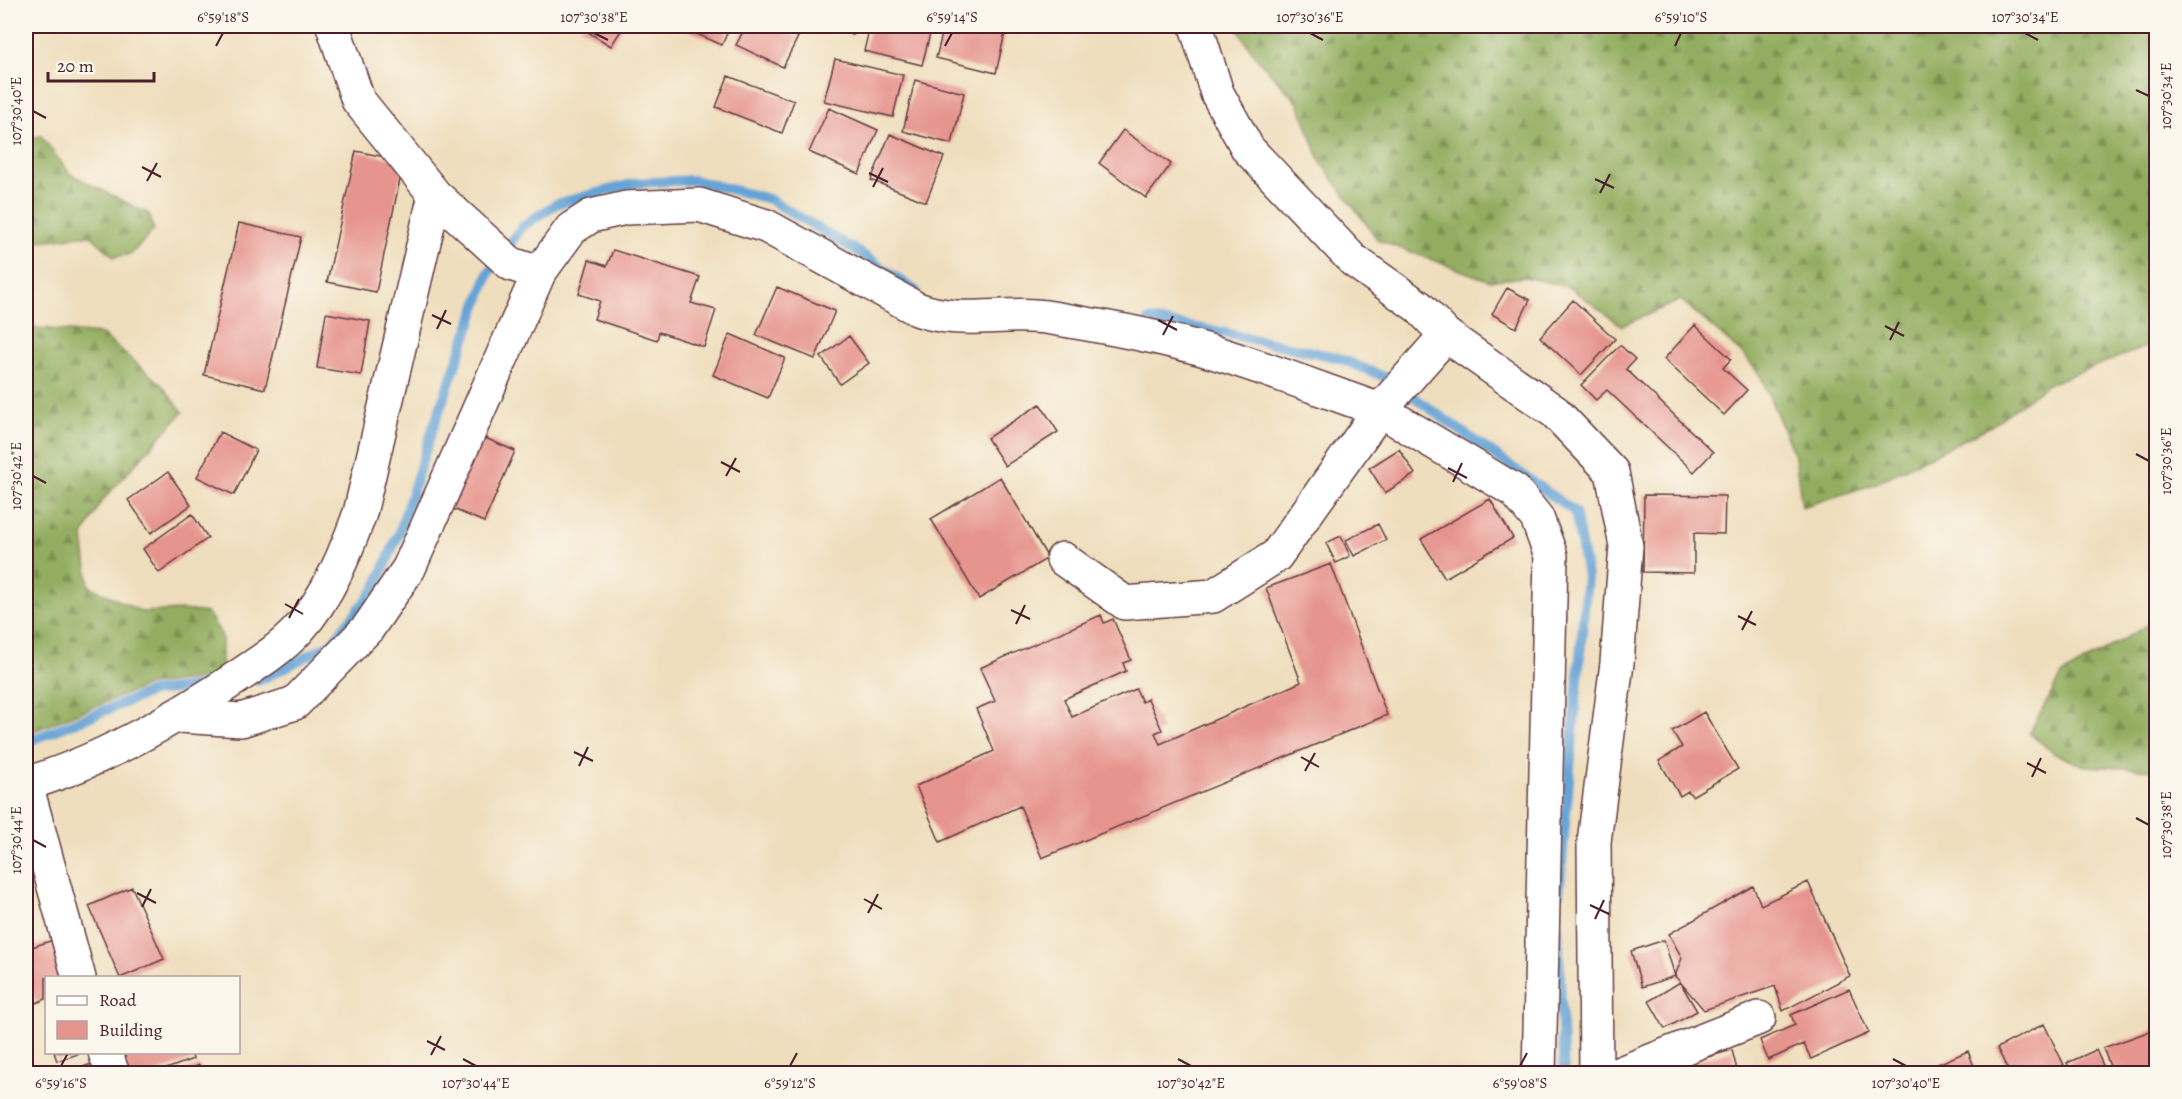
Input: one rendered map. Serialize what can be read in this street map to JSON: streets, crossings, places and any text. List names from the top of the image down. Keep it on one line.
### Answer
{"legend":["Road","Building"],"scale_bar":"20 m","coordinates":["6°59'18\"S","107°30'38\"E","6°59'14\"S","107°30'36\"E","6°59'10\"S","107°30'34\"E","107°30'40\"E","107°30'42\"E","107°30'44\"E","6°59'16\"S","6°59'12\"S","6°59'08\"S"]}
